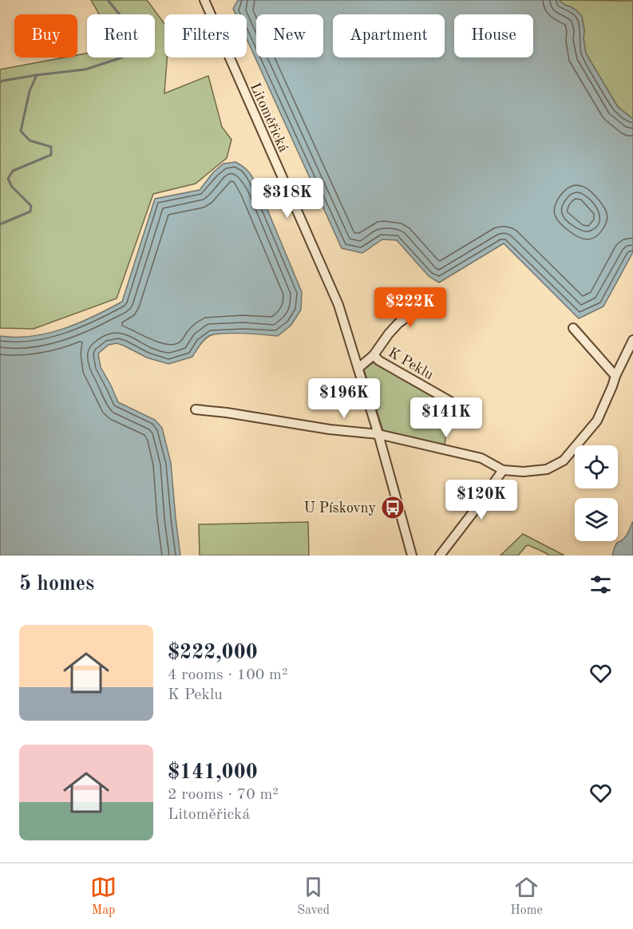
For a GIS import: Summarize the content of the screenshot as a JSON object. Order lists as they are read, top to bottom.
{
  "streets": {
    "street": ["Litoměřická", "K Peklu"]
  },
  "crossings": [
    ["Litoměřická", "K Peklu"]
  ],
  "places": {
    "bus stop": ["U Pískovny"]
  },
  "page": {
    "chip": [
      "Buy",
      "Rent",
      "Filters",
      "New",
      "Apartment",
      "House"
    ],
    "price": [
      "$318K",
      "$222K",
      "$196K",
      "$141K",
      "$120K"
    ],
    "heading": "5 homes",
    "list": [
      {
        "name": "$222,000",
        "note": "4 rooms · 100 m² · K Peklu"
      },
      {
        "name": "$141,000",
        "note": "2 rooms · 70 m² · Litoměřická"
      }
    ],
    "tabs": ["Map", "Saved", "Home"]
  }
}
